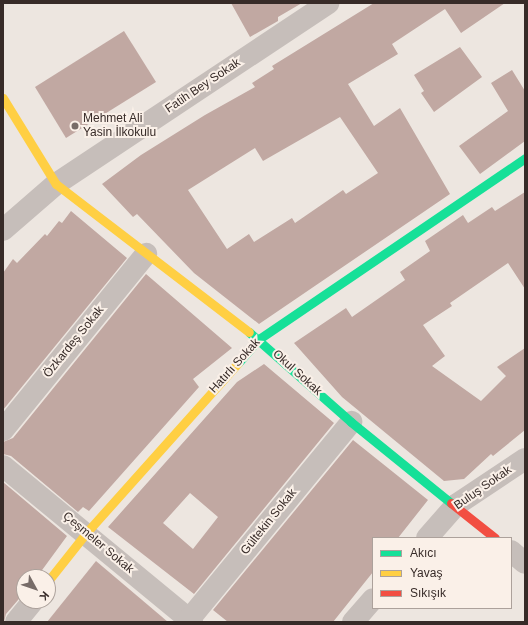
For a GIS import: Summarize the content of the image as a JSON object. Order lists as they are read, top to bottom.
{
  "streets": {
    "street": [
      "Fatih Bey Sokak",
      "Özkardeş Sokak",
      "Hatırlı Sokak",
      "Okul Sokak",
      "Buluş Sokak",
      "Gültekin Sokak",
      "Çeşmeler Sokak"
    ]
  },
  "crossings": [
    ["Fatih Bey Sokak", "Okul Sokak"],
    ["Özkardeş Sokak", "Okul Sokak"],
    ["Hatırlı Sokak", "Okul Sokak"],
    ["Hatırlı Sokak", "Çeşmeler Sokak"],
    ["Okul Sokak", "Buluş Sokak"],
    ["Okul Sokak", "Gültekin Sokak"],
    ["Gültekin Sokak", "Çeşmeler Sokak"]
  ],
  "places": ["Mehmet Ali Yasin İlkokulu"],
  "legend": ["Akıcı", "Yavaş", "Sıkışık"],
  "north": "bottom right"
}
